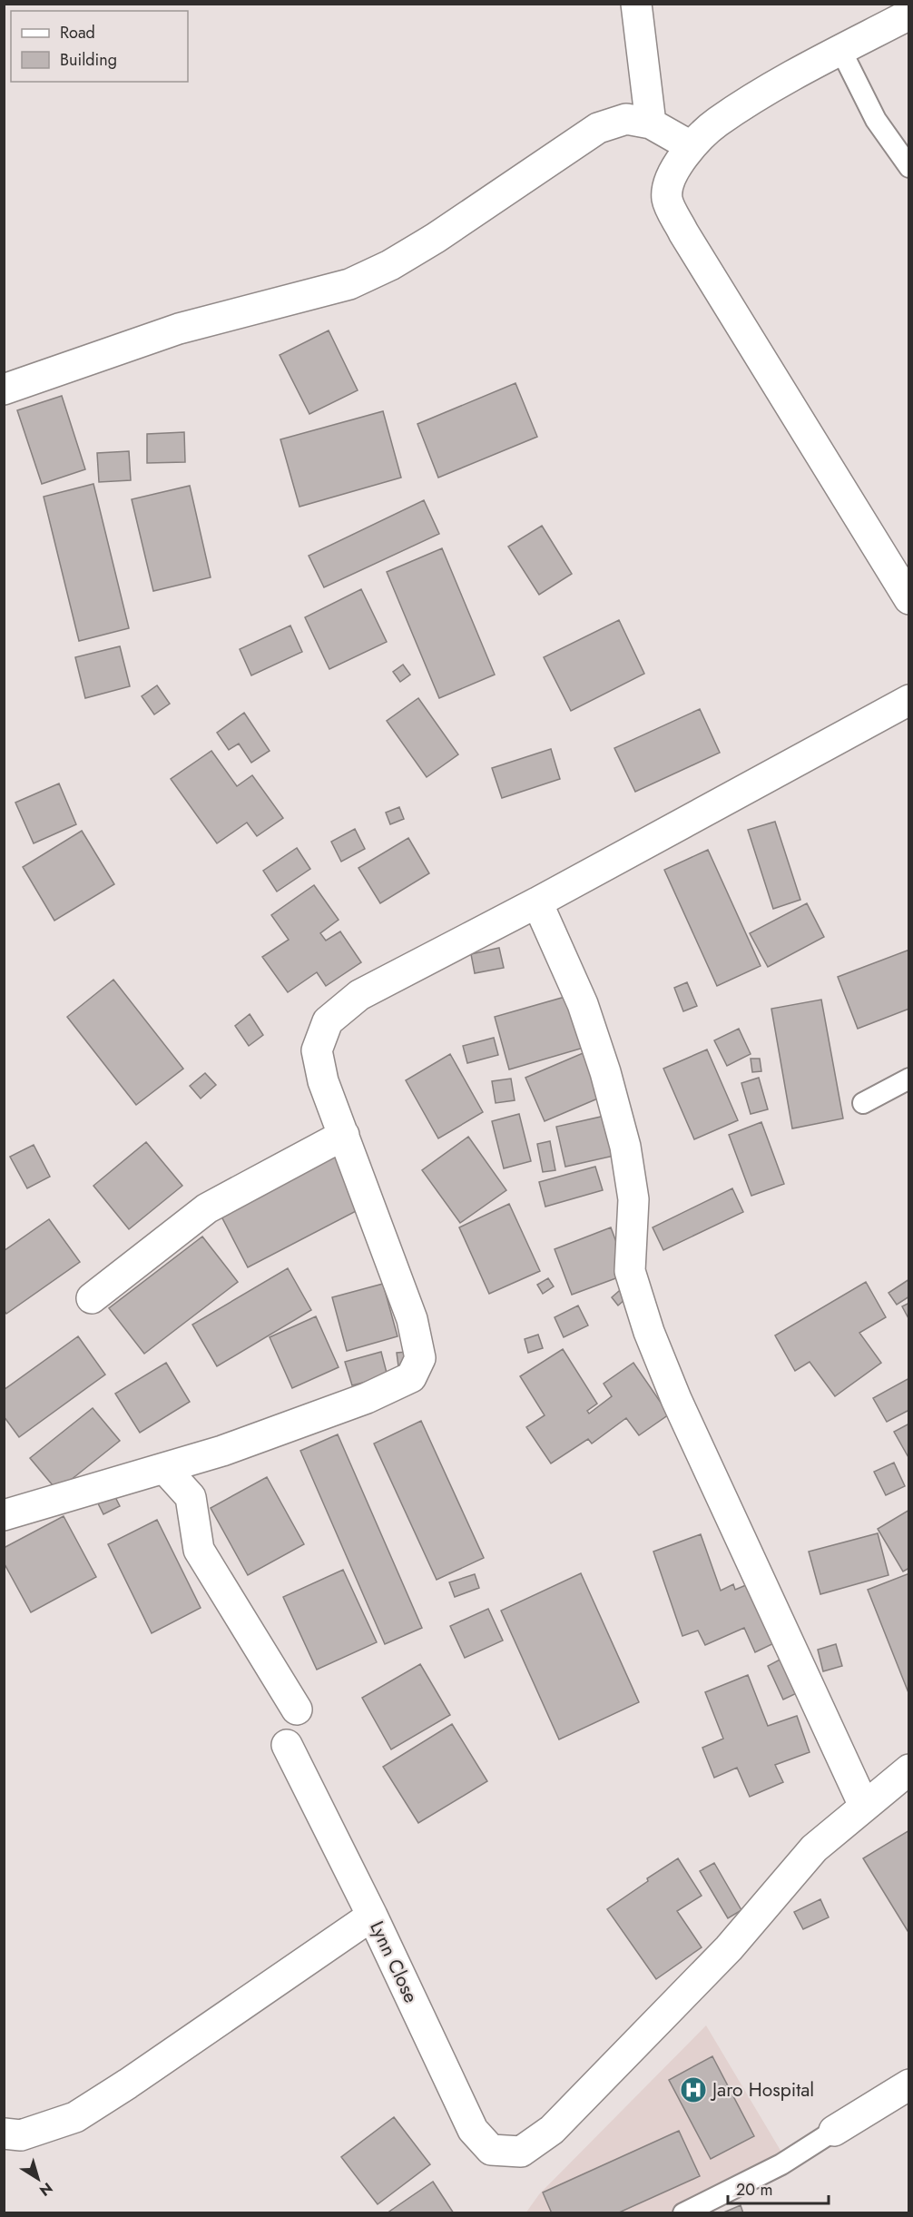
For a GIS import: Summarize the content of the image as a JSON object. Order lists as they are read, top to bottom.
{
  "streets": {
    "street": ["Lynn Close"]
  },
  "places": {
    "hospital": ["Jaro Hospital"]
  },
  "legend": ["Road", "Building"],
  "scale_bar": "20 m",
  "north": "bottom right"
}
